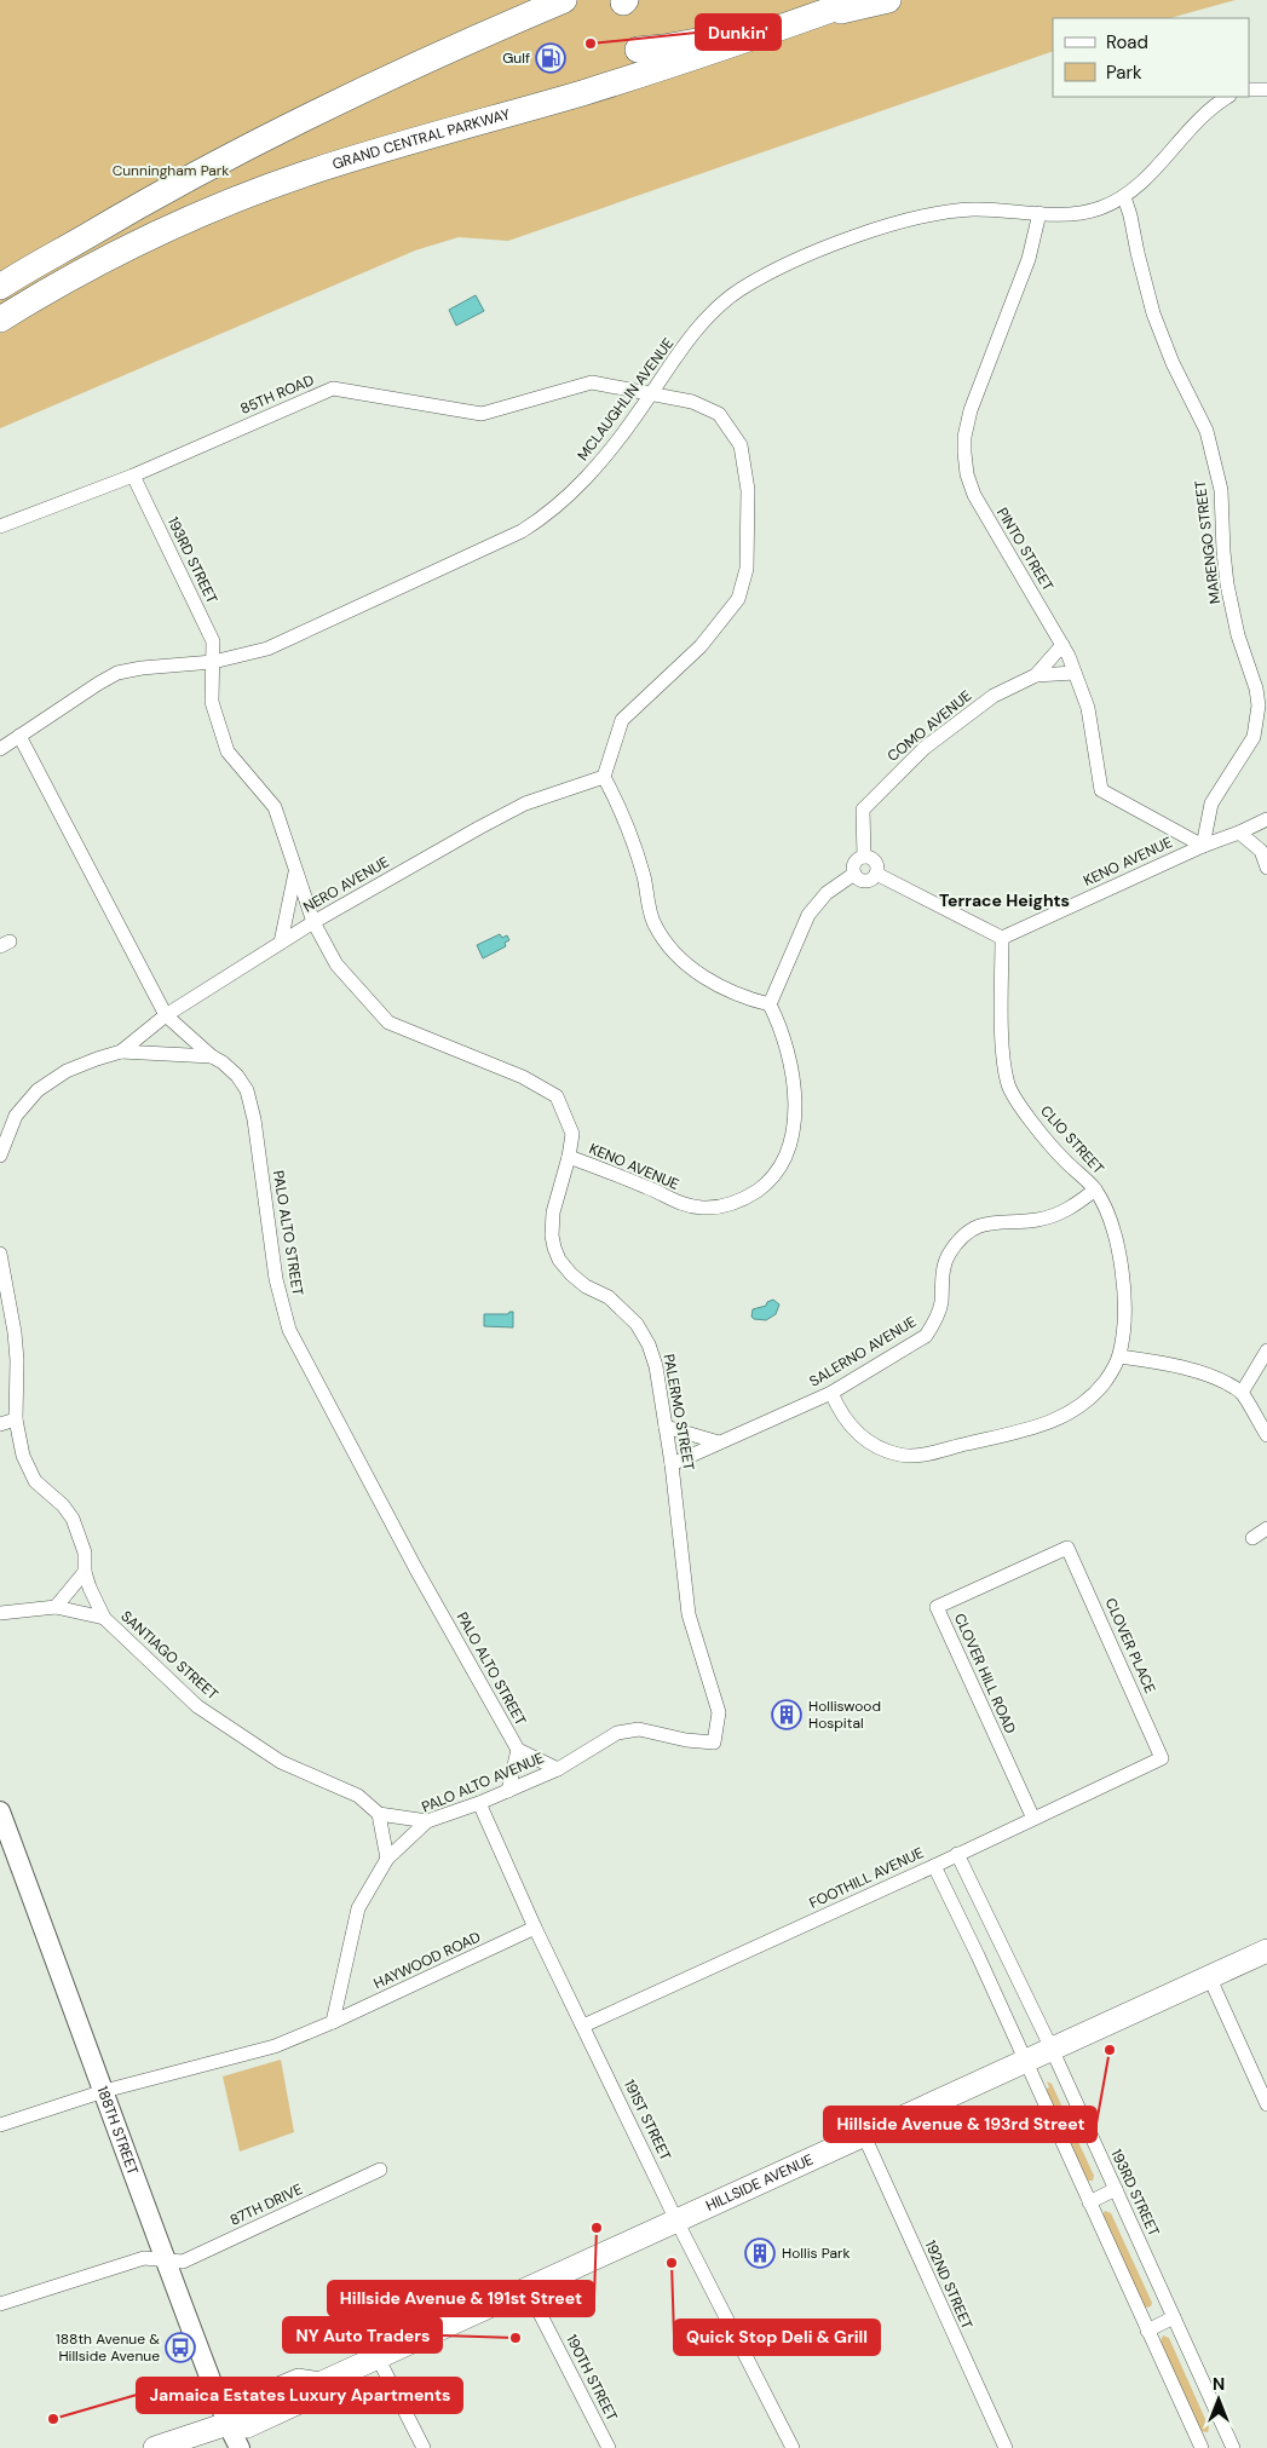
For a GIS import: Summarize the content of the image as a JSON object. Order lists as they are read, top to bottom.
{
  "streets": {
    "highway": ["GRAND CENTRAL PARKWAY"],
    "main road": ["HILLSIDE AVENUE"],
    "street": [
      "85TH ROAD",
      "MCLAUGHLIN AVENUE",
      "MARENGO STREET",
      "PINTO STREET",
      "193RD STREET",
      "COMO AVENUE",
      "KENO AVENUE",
      "NERO AVENUE",
      "CLIO STREET",
      "PALO ALTO STREET",
      "SALERNO AVENUE",
      "PALERMO STREET",
      "CLOVER PLACE",
      "SANTIAGO STREET",
      "CLOVER HILL ROAD",
      "PALO ALTO AVENUE",
      "FOOTHILL AVENUE",
      "HAYWOOD ROAD",
      "191ST STREET",
      "188TH STREET",
      "87TH DRIVE",
      "192ND STREET",
      "190TH STREET"
    ]
  },
  "crossings": [
    ["85TH ROAD", "MCLAUGHLIN AVENUE"],
    ["85TH ROAD", "193RD STREET"],
    ["85TH ROAD", "NERO AVENUE"],
    ["MCLAUGHLIN AVENUE", "MARENGO STREET"],
    ["MCLAUGHLIN AVENUE", "PINTO STREET"],
    ["MCLAUGHLIN AVENUE", "193RD STREET"],
    ["MCLAUGHLIN AVENUE", "PALO ALTO STREET"],
    ["MCLAUGHLIN AVENUE", "PALERMO STREET"],
    ["MARENGO STREET", "PINTO STREET"],
    ["MARENGO STREET", "KENO AVENUE"],
    ["PINTO STREET", "COMO AVENUE"],
    ["PINTO STREET", "KENO AVENUE"],
    ["193RD STREET", "PALERMO STREET"],
    ["193RD STREET", "FOOTHILL AVENUE"],
    ["193RD STREET", "HILLSIDE AVENUE"],
    ["KENO AVENUE", "CLIO STREET"],
    ["KENO AVENUE", "PALERMO STREET"],
    ["NERO AVENUE", "PALO ALTO STREET"],
    ["NERO AVENUE", "PALERMO STREET"],
    ["CLIO STREET", "SALERNO AVENUE"],
    ["PALO ALTO STREET", "PALO ALTO AVENUE"],
    ["SALERNO AVENUE", "PALERMO STREET"],
    ["PALERMO STREET", "PALO ALTO AVENUE"],
    ["CLOVER PLACE", "CLOVER HILL ROAD"],
    ["CLOVER PLACE", "FOOTHILL AVENUE"],
    ["CLOVER HILL ROAD", "FOOTHILL AVENUE"],
    ["PALO ALTO AVENUE", "HAYWOOD ROAD"],
    ["PALO ALTO AVENUE", "191ST STREET"],
    ["FOOTHILL AVENUE", "191ST STREET"],
    ["HAYWOOD ROAD", "191ST STREET"],
    ["191ST STREET", "HILLSIDE AVENUE"],
    ["188TH STREET", "HILLSIDE AVENUE"],
    ["188TH STREET", "87TH DRIVE"],
    ["HILLSIDE AVENUE", "192ND STREET"],
    ["HILLSIDE AVENUE", "190TH STREET"]
  ],
  "districts": ["Terrace Heights"],
  "parks": ["Cunningham Park"],
  "places": {
    "other": [
      "Dunkin'",
      "Hillside Avenue & 193rd Street",
      "Hillside Avenue & 191st Street",
      "Quick Stop Deli & Grill",
      "NY Auto Traders",
      "Jamaica Estates Luxury Apartments"
    ],
    "fuel station": ["Gulf"],
    "building": ["Holliswood Hospital", "Hollis Park"],
    "bus stop": ["188th Avenue & Hillside Avenue"]
  },
  "legend": ["Road", "Park"],
  "north": "top"
}
